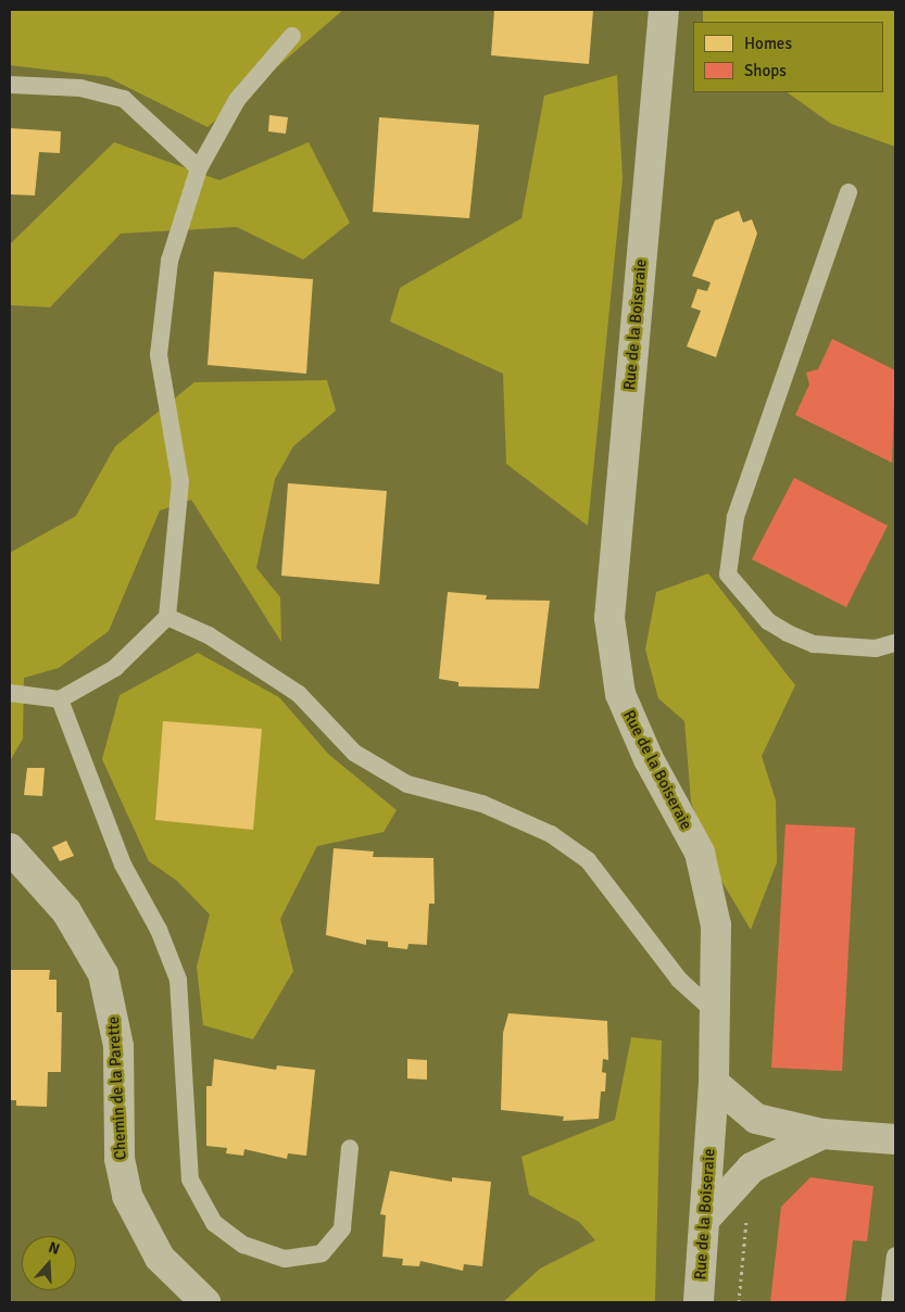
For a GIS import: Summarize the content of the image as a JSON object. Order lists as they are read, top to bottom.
{
  "streets": {
    "street": ["Rue de la Boiseraie", "Chemin de la Parette"]
  },
  "legend": ["Homes", "Shops"],
  "north": "top"
}
